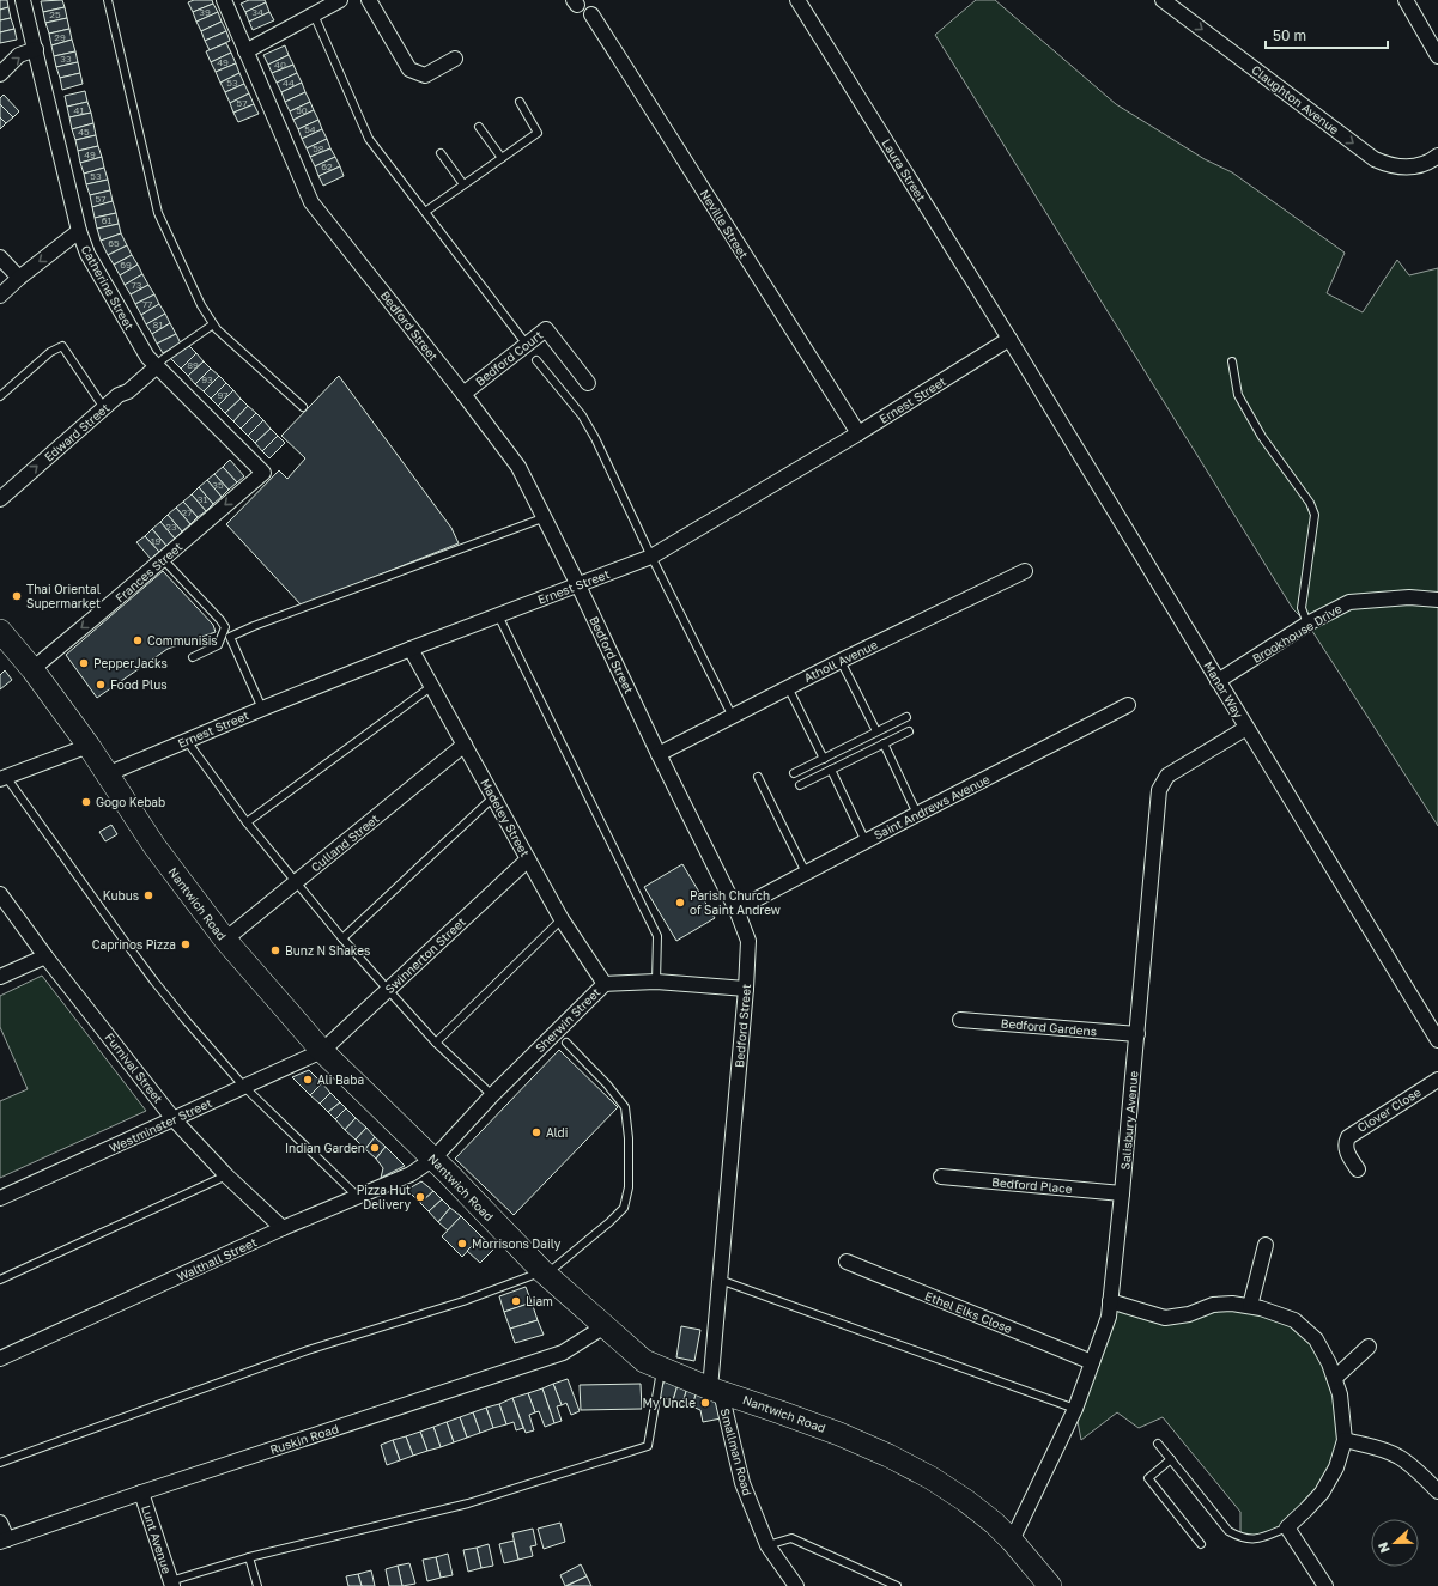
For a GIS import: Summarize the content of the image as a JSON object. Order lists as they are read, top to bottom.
{
  "streets": {
    "main road": ["Nantwich Road"],
    "street": [
      "Claughton Avenue",
      "Laura Street",
      "Neville Street",
      "Catherine Street",
      "Bedford Street",
      "Bedford Court",
      "Ernest Street",
      "Edward Street",
      "Frances Street",
      "Brookhouse Drive",
      "Atholl Avenue",
      "Manor Way",
      "Saint Andrews Avenue",
      "Madeley Street",
      "Culland Street",
      "Swinnerton Street",
      "Sherwin Street",
      "Bedford Gardens",
      "Furnival Street",
      "Clover Close",
      "Salisbury Avenue",
      "Westminster Street",
      "Bedford Place",
      "Walthall Street",
      "Ethel Elks Close",
      "Ruskin Road",
      "Smallman Road",
      "Lunt Avenue"
    ]
  },
  "crossings": [
    ["Laura Street", "Ernest Street"],
    ["Laura Street", "Manor Way"],
    ["Neville Street", "Ernest Street"],
    ["Catherine Street", "Edward Street"],
    ["Catherine Street", "Frances Street"],
    ["Bedford Street", "Bedford Court"],
    ["Bedford Street", "Ernest Street"],
    ["Bedford Street", "Atholl Avenue"],
    ["Bedford Street", "Saint Andrews Avenue"],
    ["Bedford Street", "Nantwich Road"],
    ["Bedford Street", "Sherwin Street"],
    ["Bedford Street", "Smallman Road"],
    ["Ernest Street", "Manor Way"],
    ["Ernest Street", "Madeley Street"],
    ["Ernest Street", "Nantwich Road"],
    ["Frances Street", "Nantwich Road"],
    ["Brookhouse Drive", "Manor Way"],
    ["Manor Way", "Salisbury Avenue"],
    ["Madeley Street", "Culland Street"],
    ["Madeley Street", "Swinnerton Street"],
    ["Madeley Street", "Sherwin Street"],
    ["Culland Street", "Nantwich Road"],
    ["Nantwich Road", "Swinnerton Street"],
    ["Nantwich Road", "Sherwin Street"],
    ["Nantwich Road", "Salisbury Avenue"],
    ["Nantwich Road", "Westminster Street"],
    ["Nantwich Road", "Walthall Street"],
    ["Nantwich Road", "Ruskin Road"],
    ["Nantwich Road", "Smallman Road"],
    ["Swinnerton Street", "Westminster Street"],
    ["Sherwin Street", "Walthall Street"],
    ["Bedford Gardens", "Salisbury Avenue"],
    ["Furnival Street", "Westminster Street"],
    ["Furnival Street", "Walthall Street"],
    ["Salisbury Avenue", "Bedford Place"],
    ["Salisbury Avenue", "Ethel Elks Close"],
    ["Ruskin Road", "Lunt Avenue"]
  ],
  "one_way": ["Claughton Avenue", "Edward Street", "Frances Street"],
  "places": [
    "Thai Oriental Supermarket",
    "Communisis",
    "PepperJacks",
    "Food Plus",
    "Gogo Kebab",
    "Kubus",
    "Parish Church of Saint Andrew",
    "Caprinos Pizza",
    "Bunz N Shakes",
    "Ali Baba",
    "Aldi",
    "Indian Garden",
    "Pizza Hut Delivery",
    "Morrisons Daily",
    "Liam",
    "My Uncle"
  ],
  "house_numbers": [
    "39",
    "34",
    "25",
    "29",
    "33",
    "49",
    "40",
    "53",
    "44",
    "57",
    "41",
    "50",
    "54",
    "45",
    "58",
    "49",
    "62",
    "53",
    "57",
    "61",
    "65",
    "69",
    "73",
    "77",
    "81",
    "89",
    "93",
    "97",
    "35",
    "31",
    "27",
    "23",
    "19"
  ],
  "scale_bar": "50 m",
  "north": "left"
}
